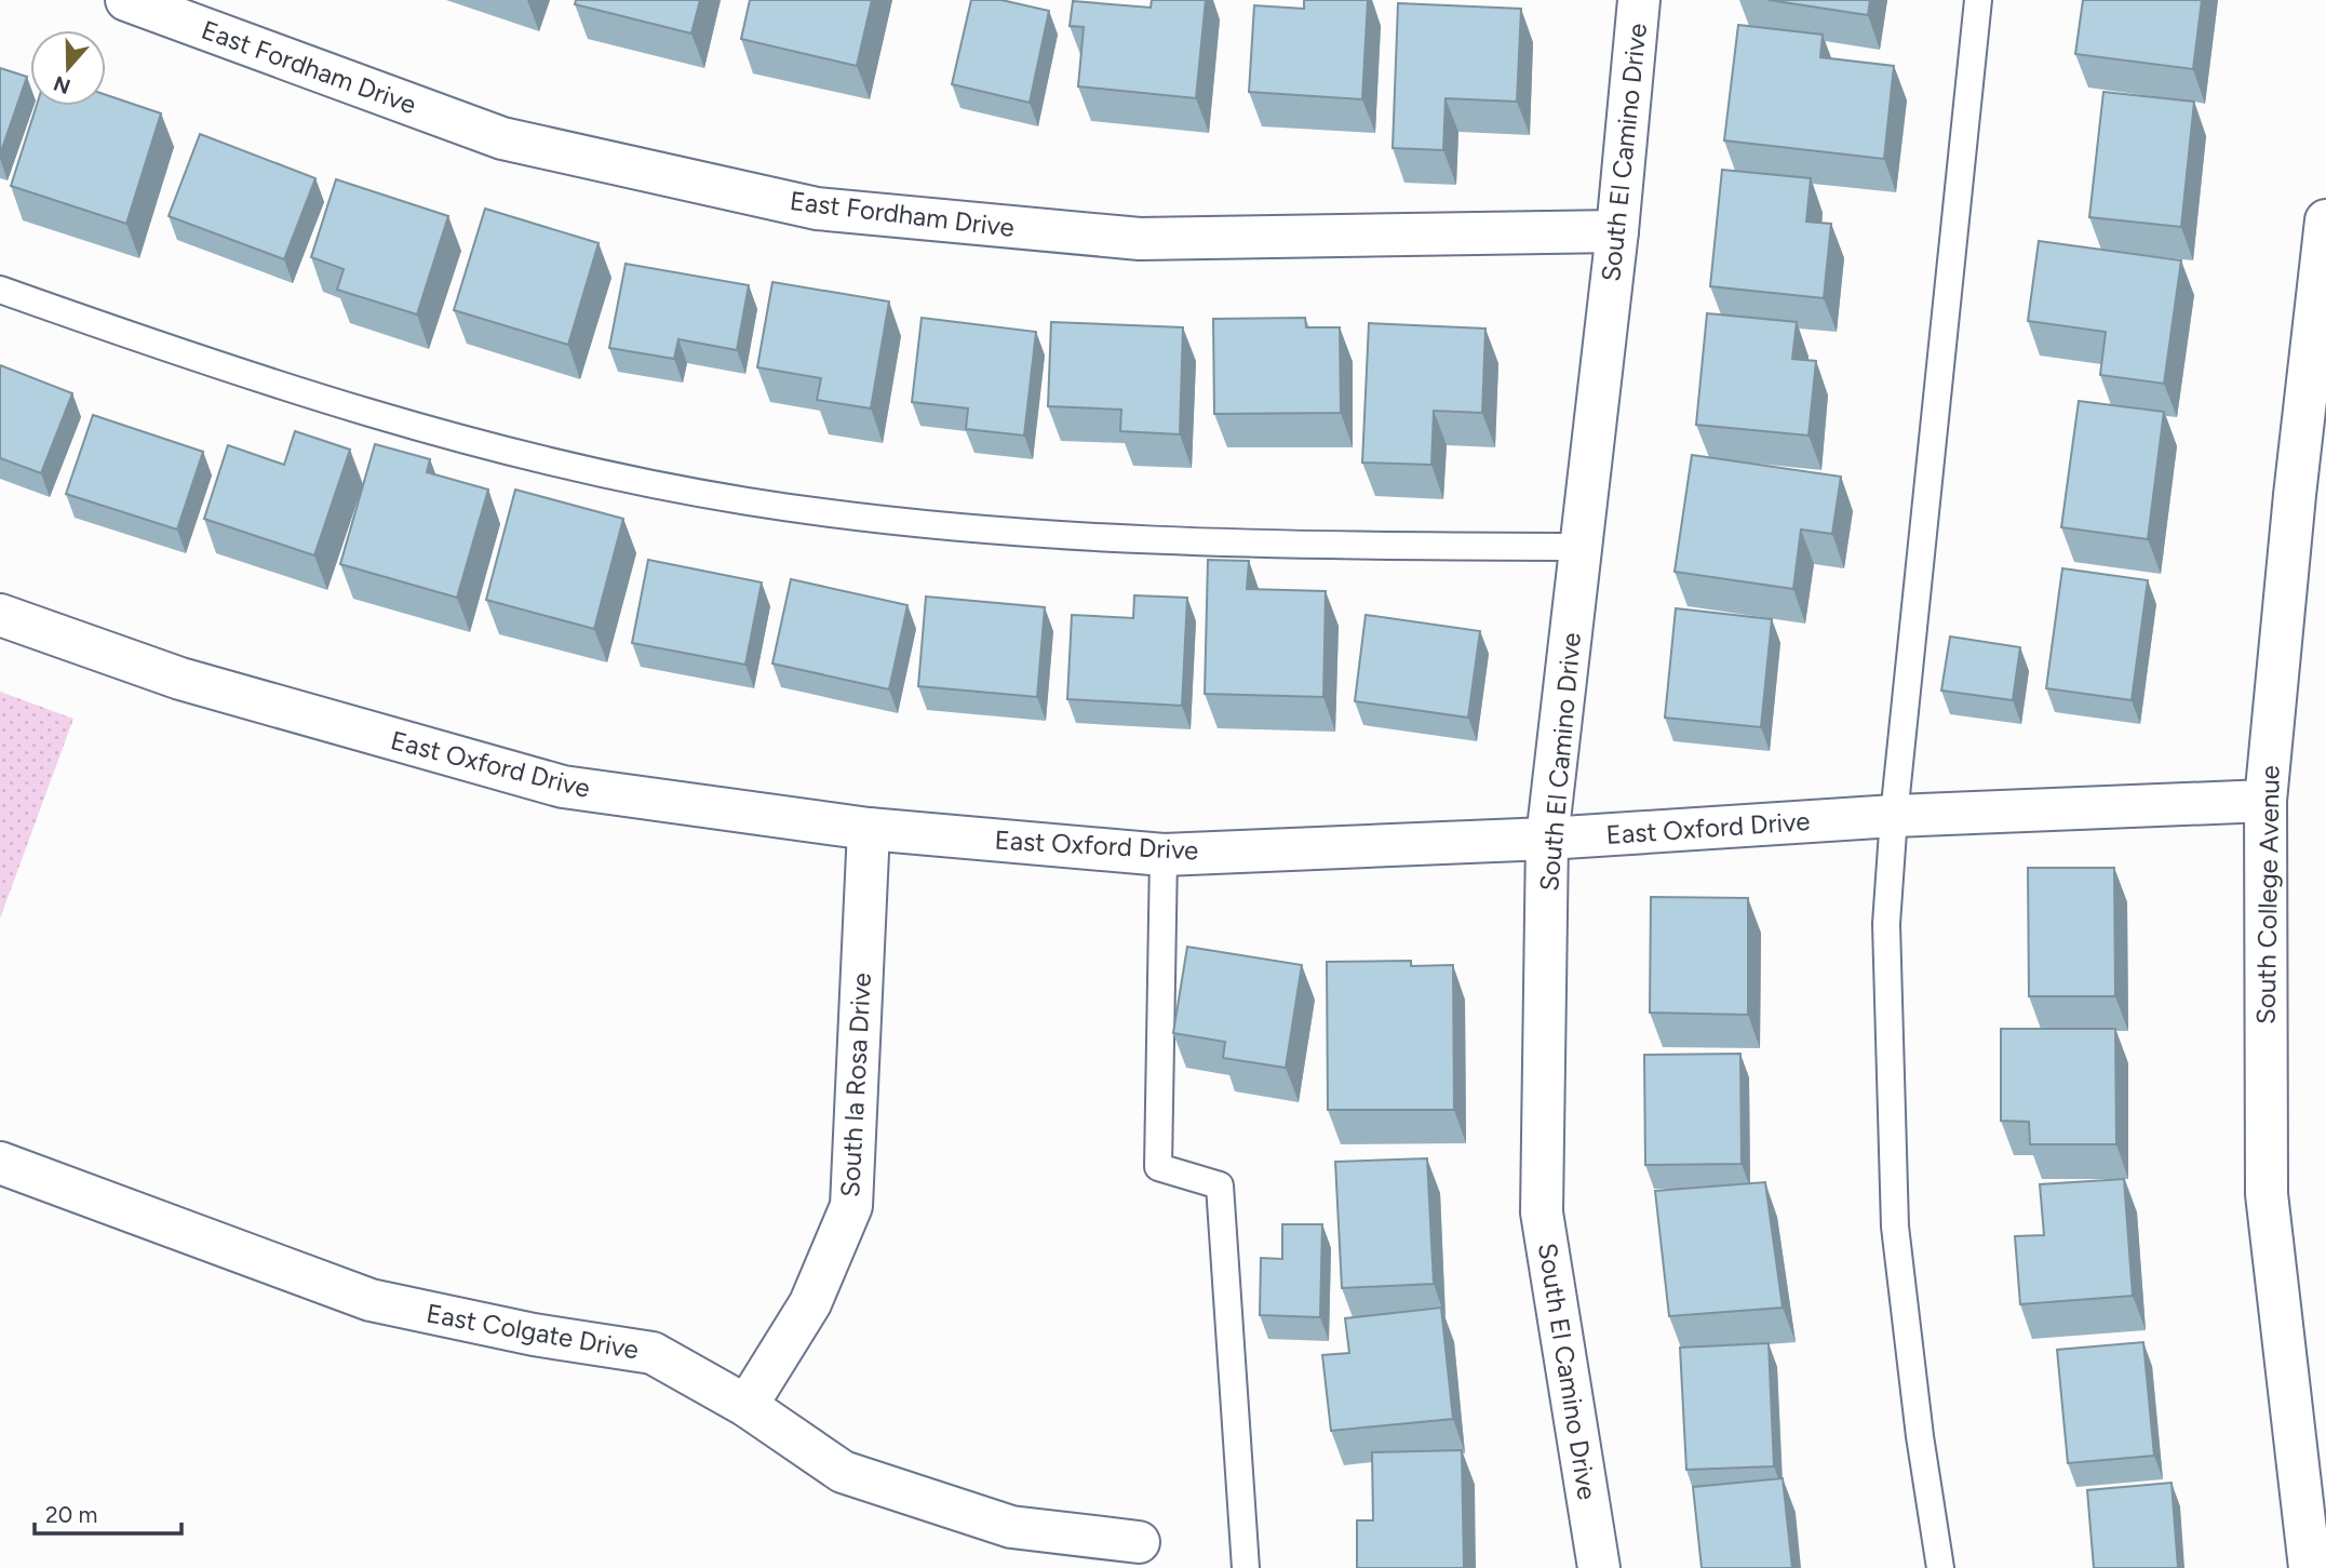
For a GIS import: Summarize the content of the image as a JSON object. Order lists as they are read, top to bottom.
{
  "streets": {
    "street": [
      "East Fordham Drive",
      "South El Camino Drive",
      "East Oxford Drive",
      "South College Avenue",
      "South la Rosa Drive",
      "East Colgate Drive"
    ]
  },
  "crossings": [
    ["East Fordham Drive", "South El Camino Drive"],
    ["South El Camino Drive", "East Oxford Drive"],
    ["East Oxford Drive", "South College Avenue"],
    ["East Oxford Drive", "South la Rosa Drive"],
    ["South la Rosa Drive", "East Colgate Drive"]
  ],
  "scale_bar": "20 m",
  "north": "bottom"
}
